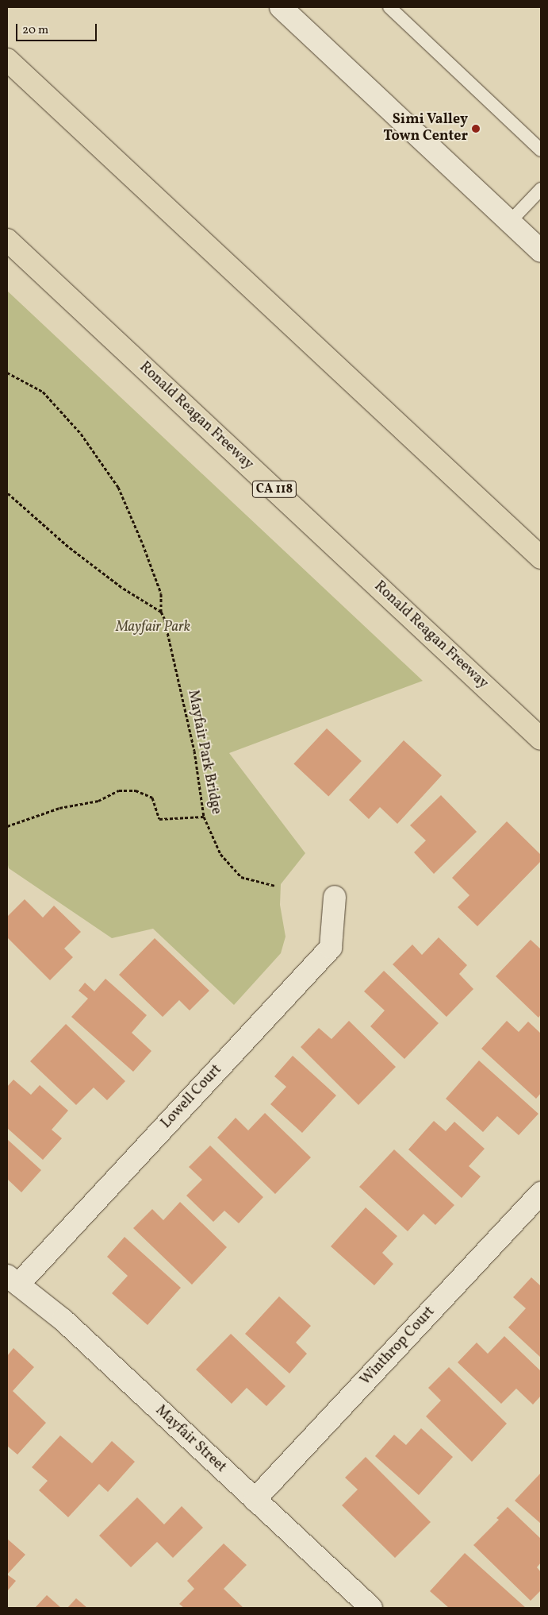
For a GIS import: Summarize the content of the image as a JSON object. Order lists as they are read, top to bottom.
{
  "streets": {
    "highway": ["Ronald Reagan Freeway", "CA 118"],
    "street": ["Lowell Court", "Winthrop Court", "Mayfair Street"],
    "path": ["Mayfair Park Bridge"]
  },
  "crossings": [
    ["Lowell Court", "Mayfair Street"],
    ["Winthrop Court", "Mayfair Street"]
  ],
  "parks": ["Mayfair Park"],
  "places": ["Simi Valley Town Center"],
  "scale_bar": "20 m"
}
